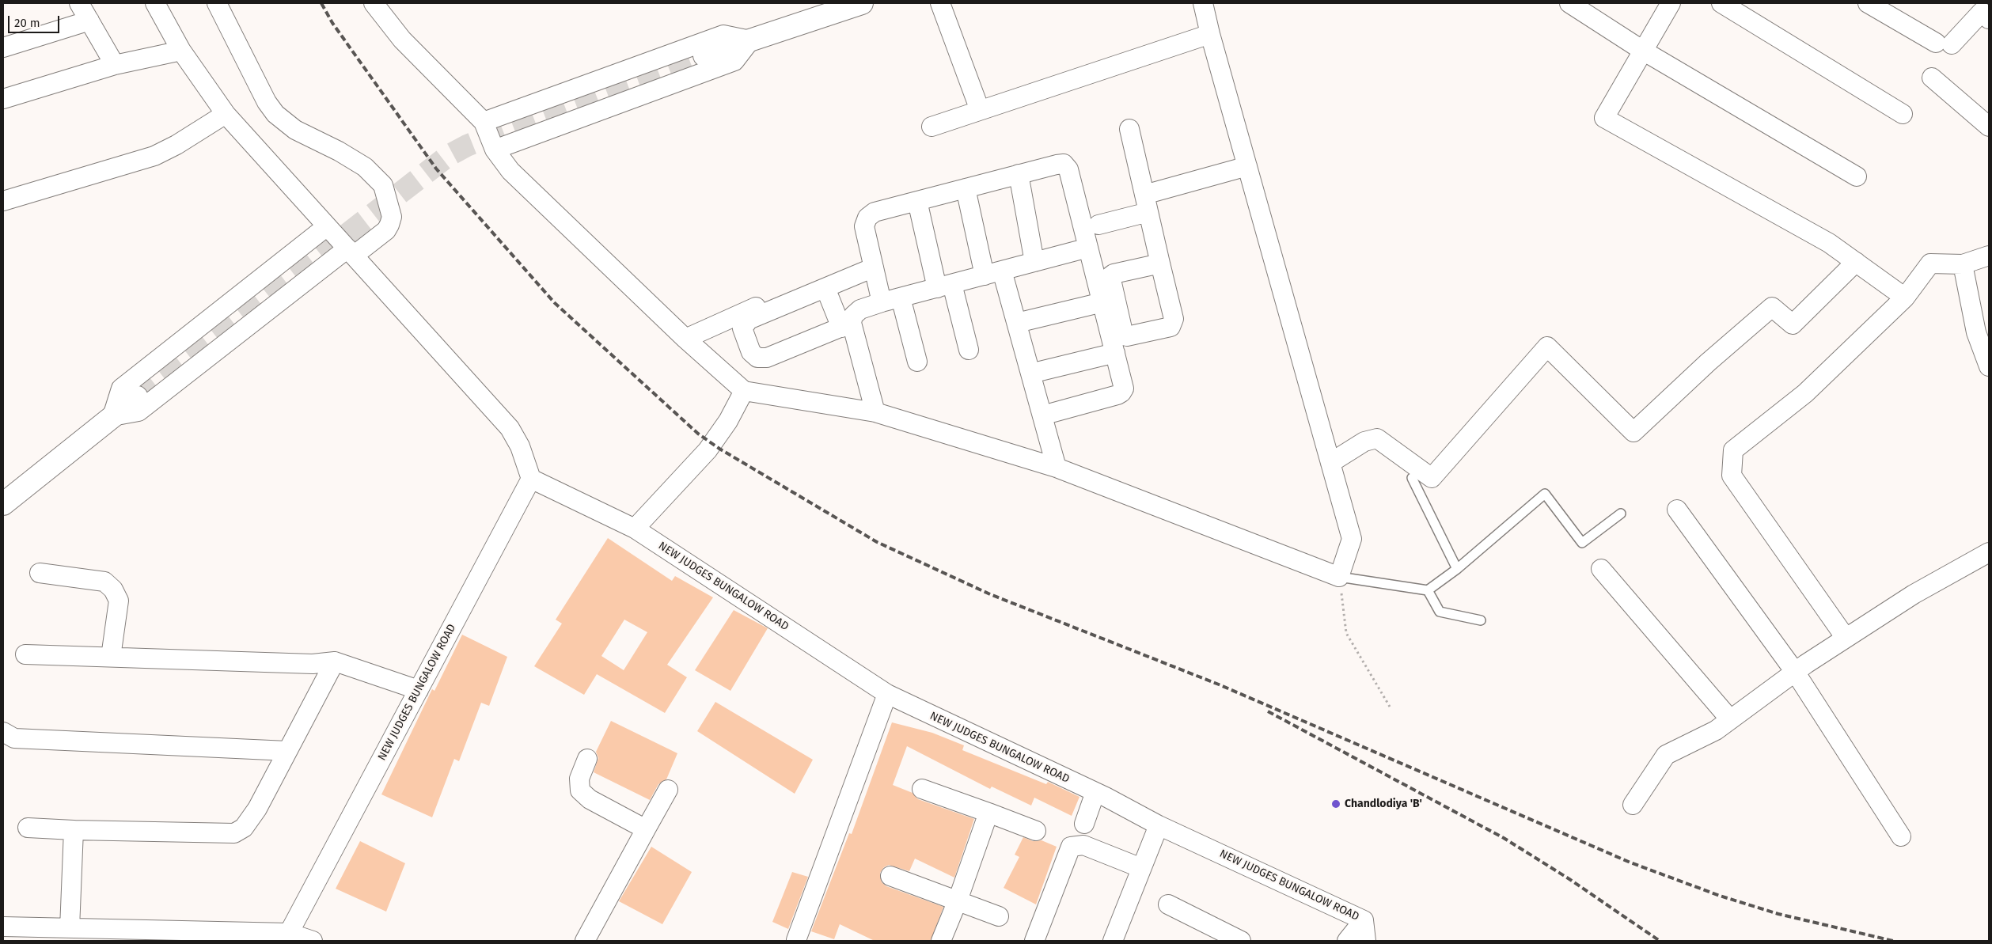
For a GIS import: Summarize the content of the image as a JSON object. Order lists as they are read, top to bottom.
{
  "streets": {
    "street": ["NEW JUDGES BUNGALOW ROAD"]
  },
  "places": ["Chandlodiya 'B'"],
  "scale_bar": "20 m"
}
